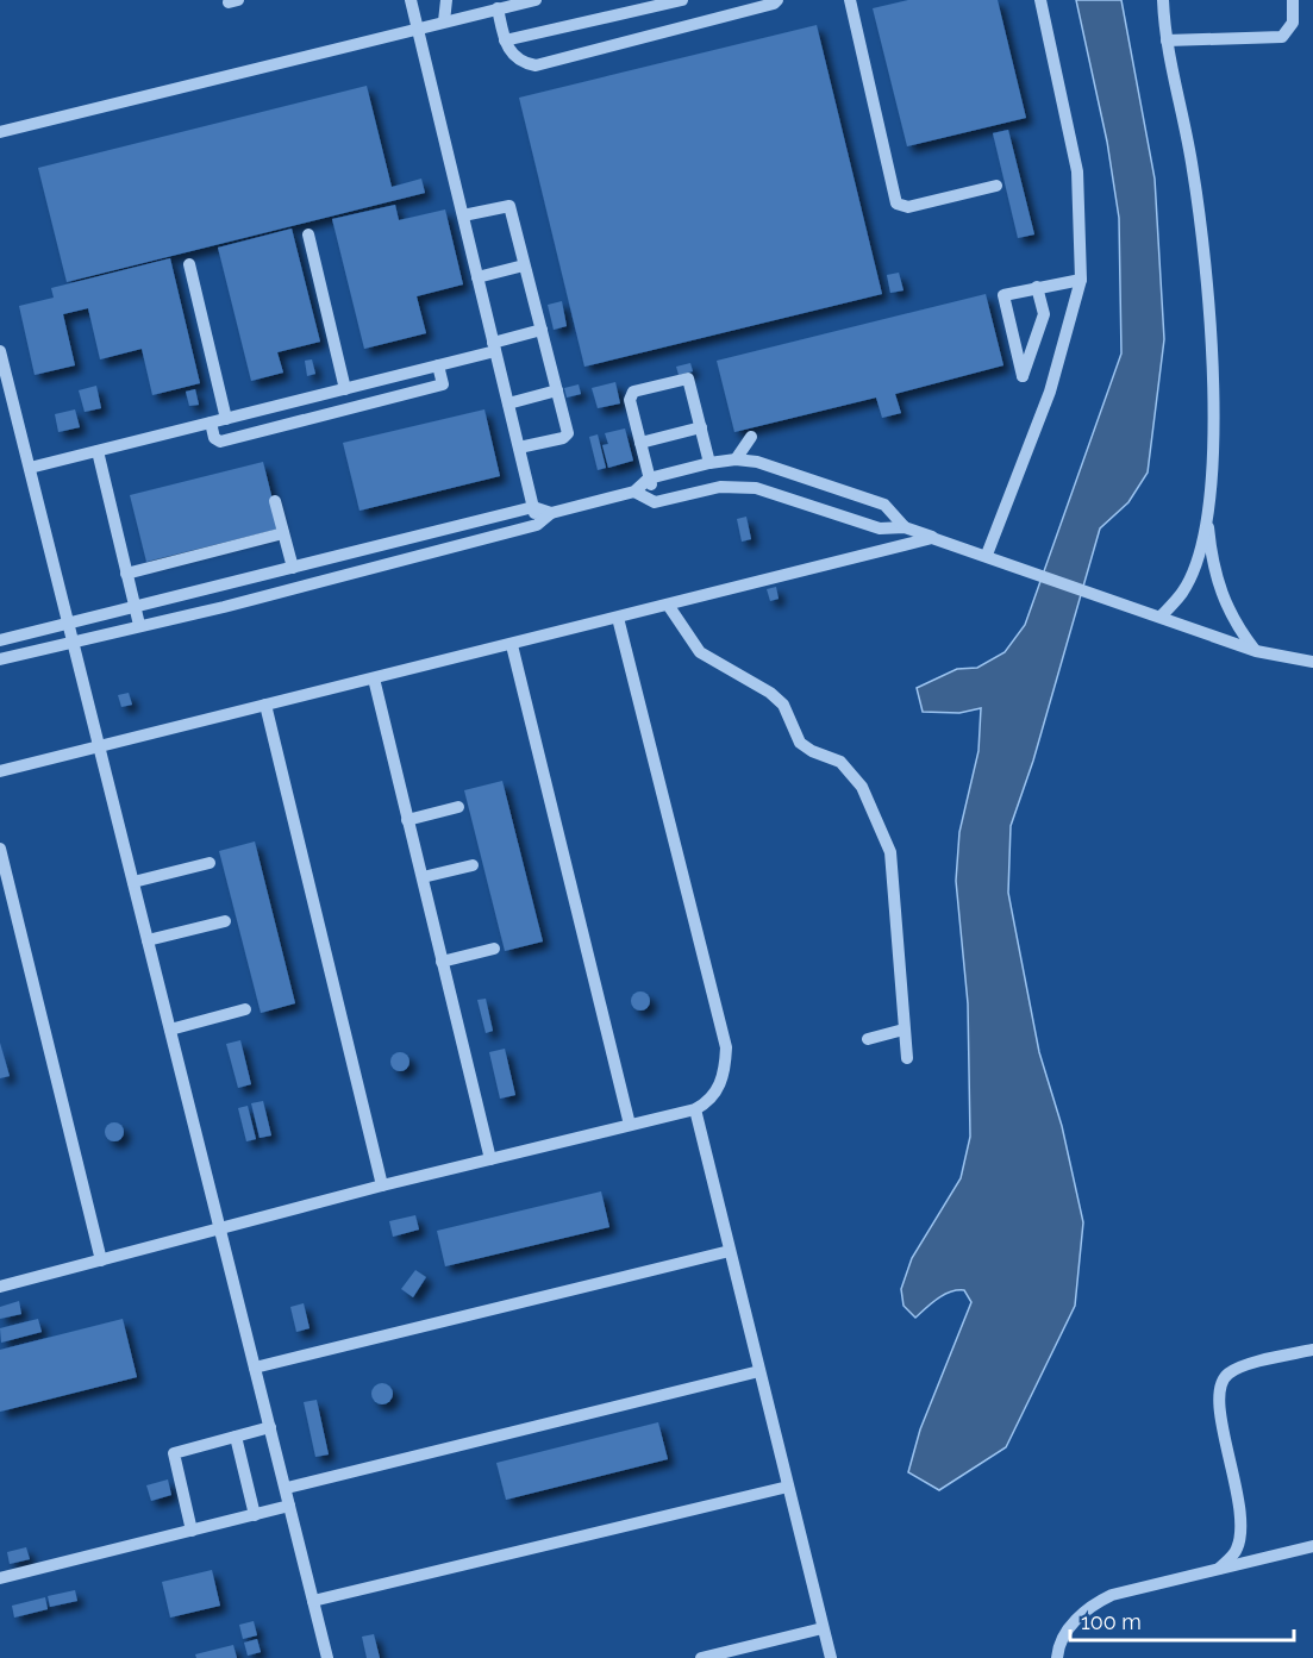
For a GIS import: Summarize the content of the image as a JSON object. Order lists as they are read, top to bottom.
{
  "scale_bar": "100 m"
}
